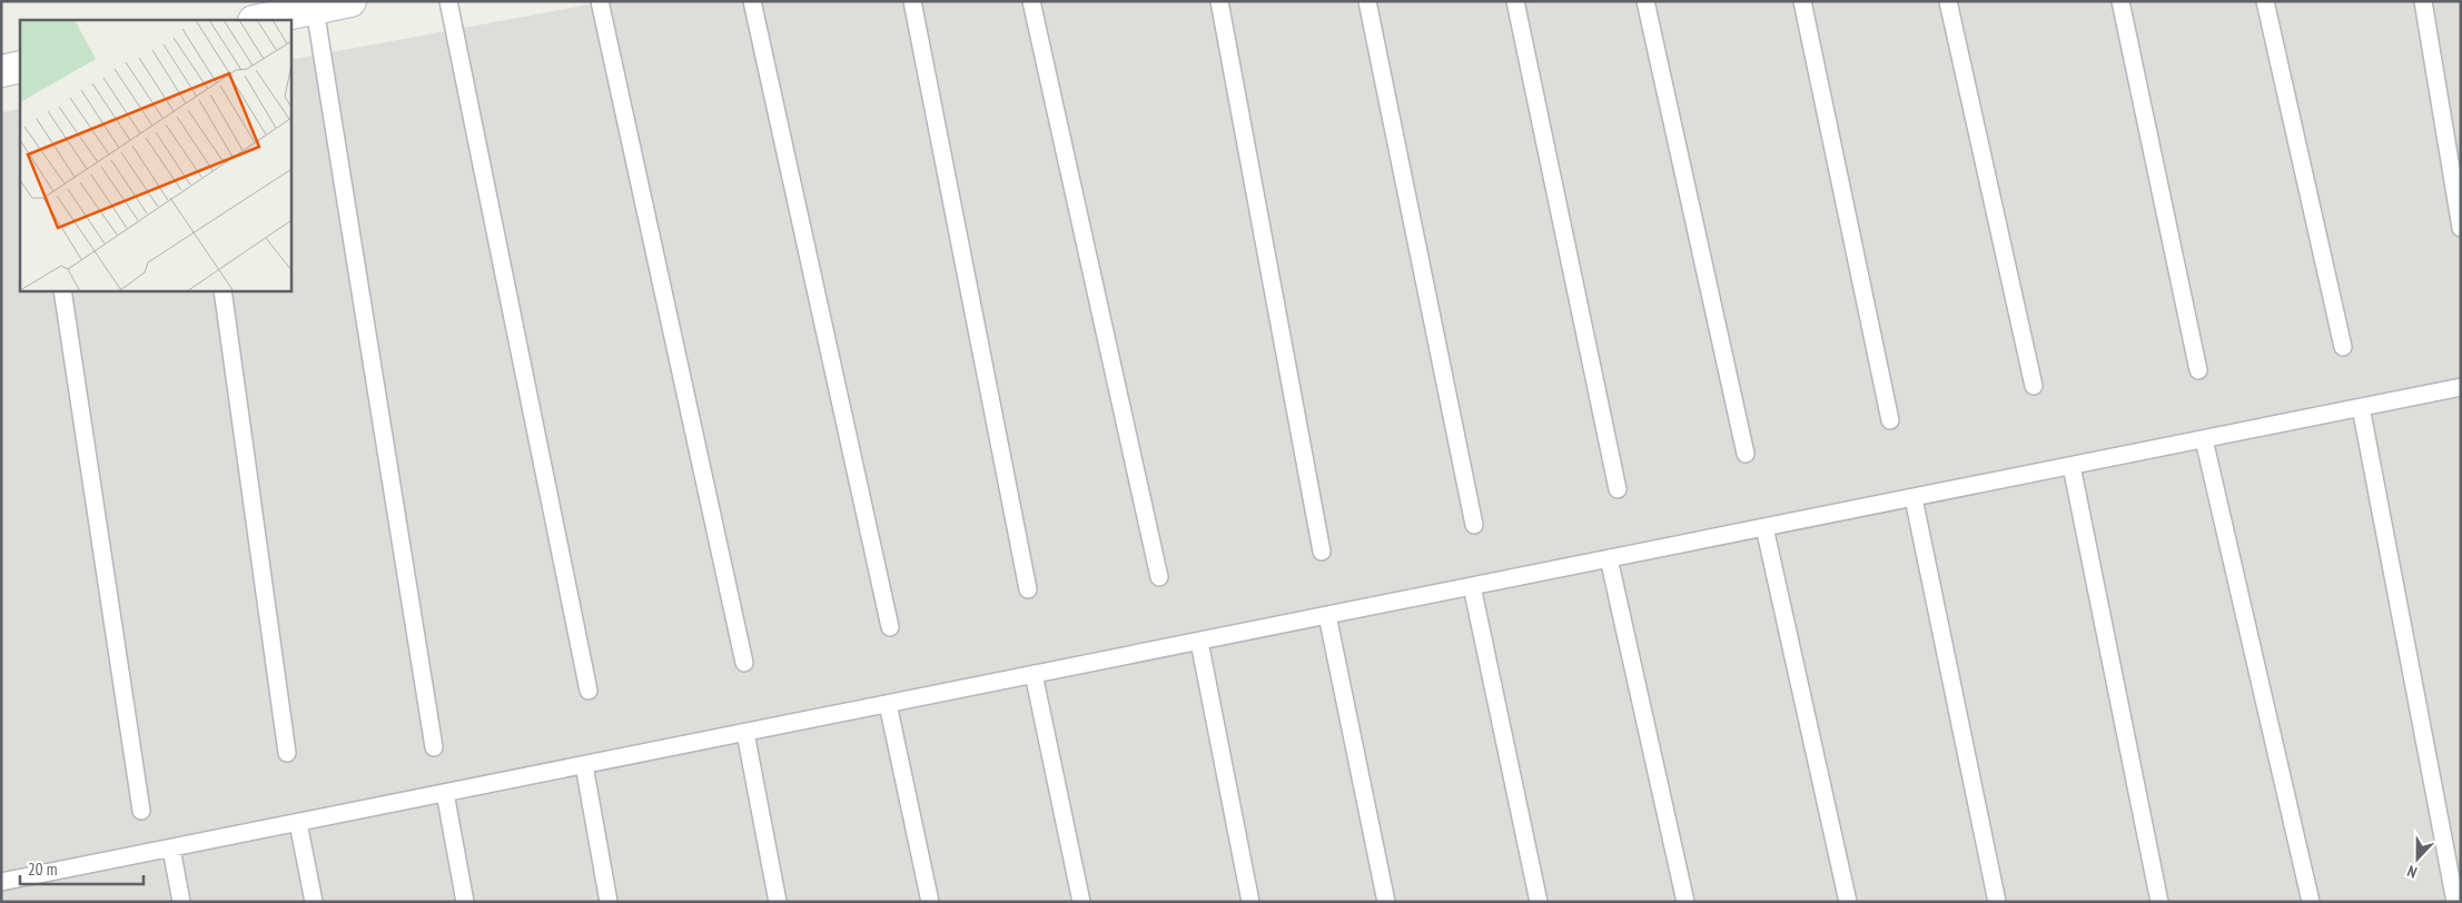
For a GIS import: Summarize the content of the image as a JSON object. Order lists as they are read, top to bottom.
{
  "scale_bar": "20 m",
  "north": "bottom"
}
